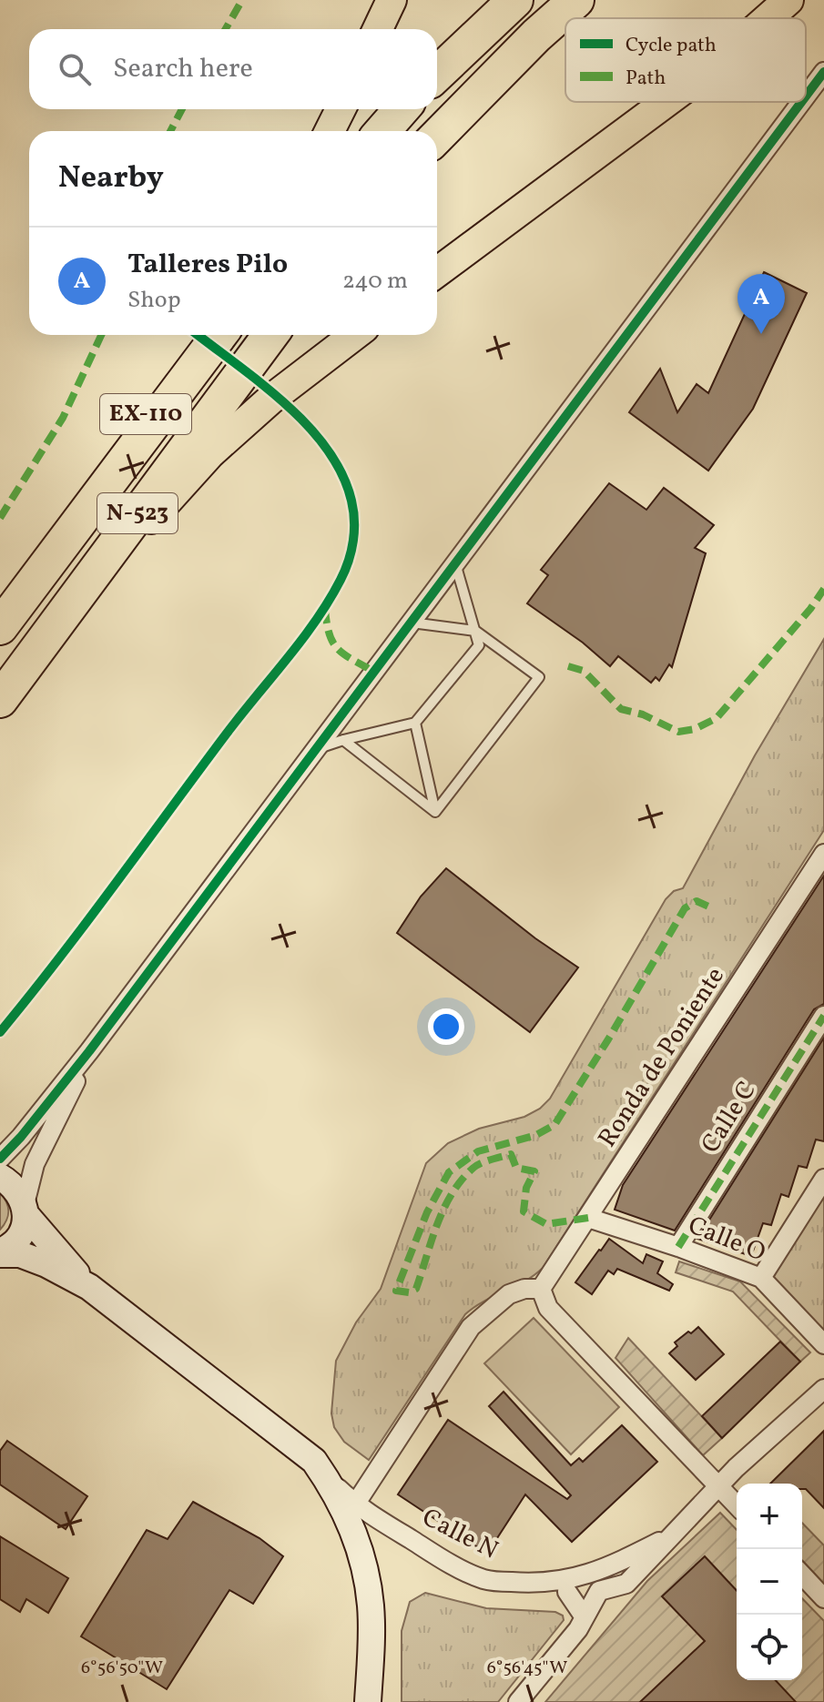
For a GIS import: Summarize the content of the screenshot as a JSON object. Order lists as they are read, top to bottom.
{
  "streets": {
    "highway": ["N-523"],
    "main road": ["EX-110"],
    "street": [
      "Ronda de Poniente",
      "Calle C",
      "Calle O",
      "Calle N"
    ]
  },
  "crossings": [
    ["EX-110", "N-523"],
    ["Ronda de Poniente", "Calle O"],
    ["Calle C", "Calle O"]
  ],
  "legend": ["Cycle path", "Path"],
  "page": {
    "search": "Search here",
    "heading": "Nearby",
    "list": [
      {
        "mark": "A",
        "name": "Talleres Pilo",
        "note": "Shop",
        "value": "240 m"
      }
    ],
    "pins": "A",
    "map_buttons": ["+", "−"]
  },
  "coordinates": ["6°56'50\"W", "6°56'45\"W"]
}
